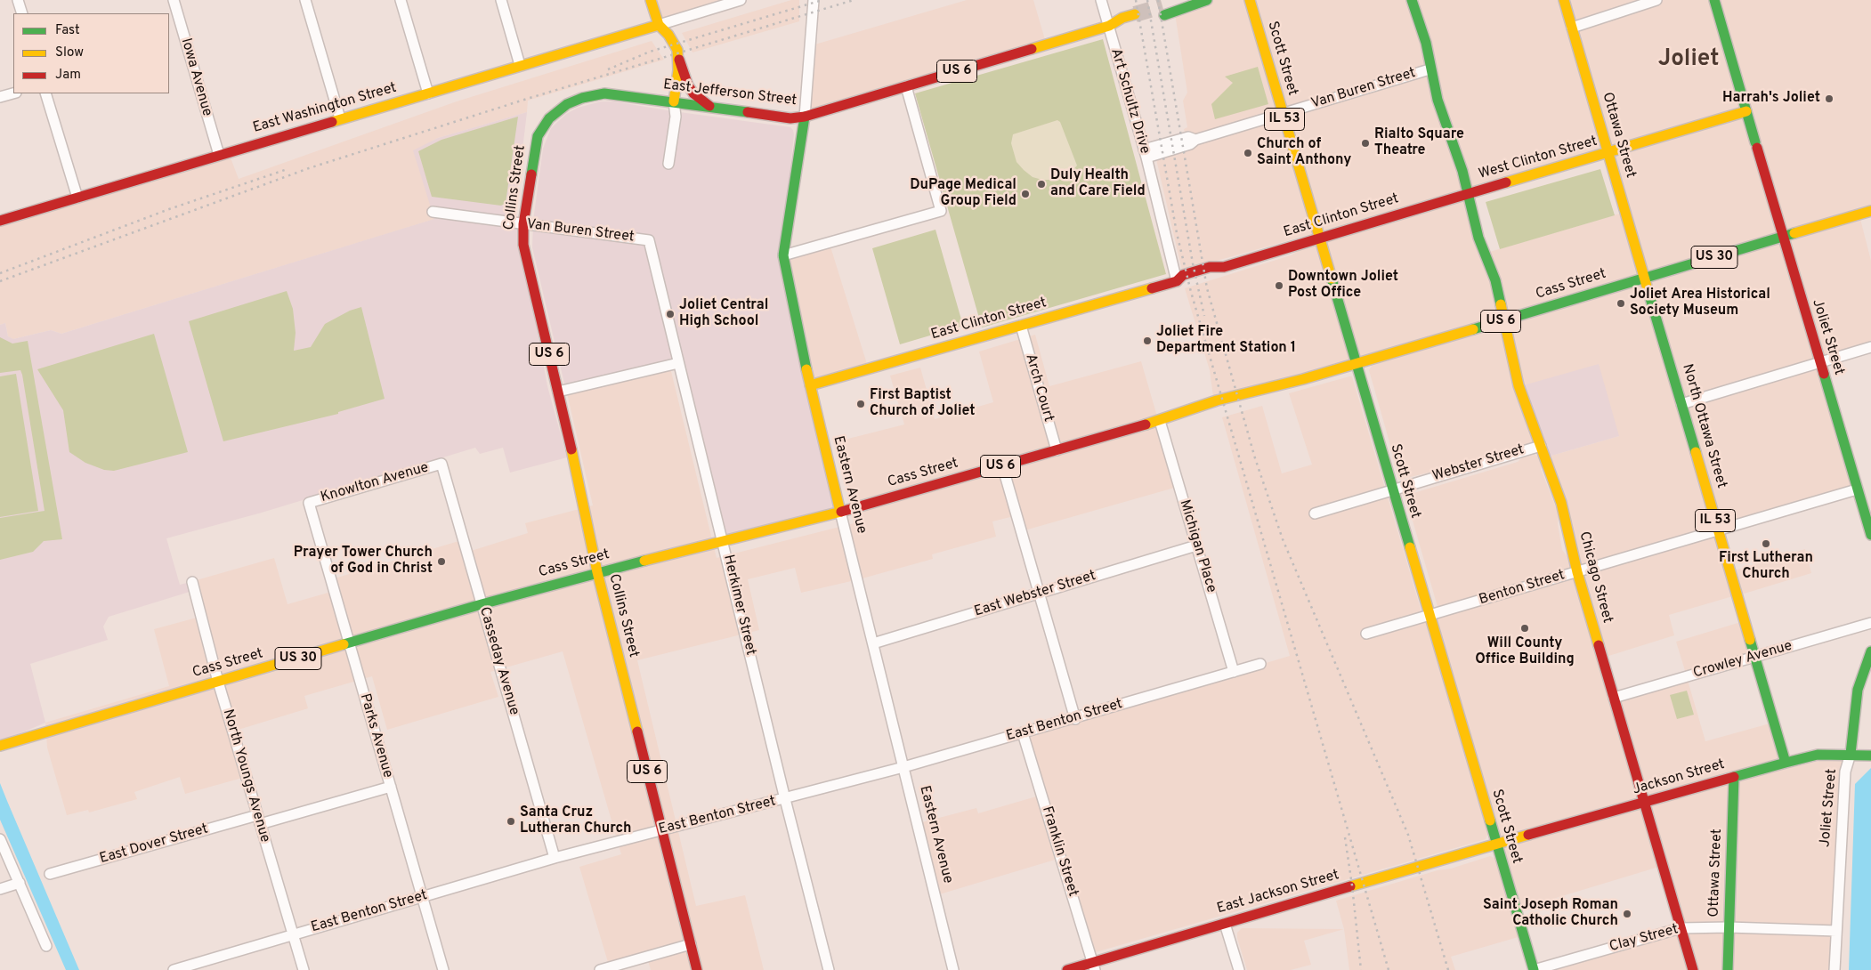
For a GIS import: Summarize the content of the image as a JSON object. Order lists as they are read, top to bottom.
{
  "streets": {
    "main road": [
      "Scott Street",
      "US 6",
      "East Jefferson Street",
      "East Washington Street",
      "IL 53",
      "Ottawa Street",
      "West Clinton Street",
      "Collins Street",
      "East Clinton Street",
      "US 30",
      "Cass Street",
      "Joliet Street",
      "North Ottawa Street",
      "Eastern Avenue",
      "Chicago Street",
      "Jackson Street",
      "East Jackson Street"
    ],
    "street": [
      "Iowa Avenue",
      "Van Buren Street",
      "Art Schultz Drive",
      "Arch Court",
      "Webster Street",
      "Knowlton Avenue",
      "Michigan Place",
      "Benton Street",
      "East Webster Street",
      "Herkimer Street",
      "Crowley Avenue",
      "Casseday Avenue",
      "East Benton Street",
      "Parks Avenue",
      "North Youngs Avenue",
      "East Dover Street",
      "Franklin Street",
      "Clay Street"
    ]
  },
  "crossings": [
    ["Scott Street", "Van Buren Street"],
    ["Scott Street", "East Clinton Street"],
    ["Scott Street", "Cass Street"],
    ["Scott Street", "Webster Street"],
    ["Scott Street", "Benton Street"],
    ["Scott Street", "Jackson Street"],
    ["Scott Street", "East Jackson Street"],
    ["Scott Street", "Clay Street"],
    ["Iowa Avenue", "East Washington Street"],
    ["Van Buren Street", "Art Schultz Drive"],
    ["Van Buren Street", "Collins Street"],
    ["Van Buren Street", "Chicago Street"],
    ["Van Buren Street", "Herkimer Street"],
    ["East Jefferson Street", "Art Schultz Drive"],
    ["East Jefferson Street", "Collins Street"],
    ["East Jefferson Street", "Eastern Avenue"],
    ["Art Schultz Drive", "East Clinton Street"],
    ["Ottawa Street", "West Clinton Street"],
    ["Ottawa Street", "Cass Street"],
    ["Ottawa Street", "North Ottawa Street"],
    ["Ottawa Street", "Jackson Street"],
    ["Ottawa Street", "Clay Street"],
    ["West Clinton Street", "East Clinton Street"],
    ["West Clinton Street", "Joliet Street"],
    ["West Clinton Street", "Chicago Street"],
    ["Collins Street", "Cass Street"],
    ["Collins Street", "East Benton Street"],
    ["East Clinton Street", "Arch Court"],
    ["East Clinton Street", "Eastern Avenue"],
    ["East Clinton Street", "Chicago Street"],
    ["Cass Street", "Joliet Street"],
    ["Cass Street", "Arch Court"],
    ["Cass Street", "North Ottawa Street"],
    ["Cass Street", "Eastern Avenue"],
    ["Cass Street", "Michigan Place"],
    ["Cass Street", "Chicago Street"],
    ["Cass Street", "Herkimer Street"],
    ["Cass Street", "Casseday Avenue"],
    ["Cass Street", "Parks Avenue"],
    ["Cass Street", "North Youngs Avenue"],
    ["Joliet Street", "Benton Street"],
    ["Joliet Street", "Jackson Street"],
    ["Joliet Street", "Clay Street"],
    ["North Ottawa Street", "Benton Street"],
    ["North Ottawa Street", "Crowley Avenue"],
    ["North Ottawa Street", "Jackson Street"],
    ["Webster Street", "Chicago Street"],
    ["Knowlton Avenue", "Casseday Avenue"],
    ["Knowlton Avenue", "Parks Avenue"],
    ["Eastern Avenue", "East Webster Street"],
    ["Eastern Avenue", "East Benton Street"],
    ["Michigan Place", "East Webster Street"],
    ["Michigan Place", "East Benton Street"],
    ["Chicago Street", "Benton Street"],
    ["Chicago Street", "Crowley Avenue"],
    ["Chicago Street", "Jackson Street"],
    ["Chicago Street", "Clay Street"],
    ["Herkimer Street", "East Benton Street"],
    ["Casseday Avenue", "East Benton Street"],
    ["East Benton Street", "Parks Avenue"],
    ["East Benton Street", "North Youngs Avenue"],
    ["East Benton Street", "Franklin Street"],
    ["Parks Avenue", "East Dover Street"],
    ["North Youngs Avenue", "East Dover Street"],
    ["Jackson Street", "East Jackson Street"],
    ["Franklin Street", "East Jackson Street"]
  ],
  "districts": ["Joliet"],
  "places": [
    "Harrah's Joliet",
    "Rialto Square Theatre",
    "Church of Saint Anthony",
    "Duly Health and Care Field",
    "DuPage Medical Group Field",
    "Downtown Joliet Post Office",
    "Joliet Area Historical Society Museum",
    "Joliet Central High School",
    "Joliet Fire Department Station 1",
    "First Baptist Church of Joliet",
    "First Lutheran Church",
    "Prayer Tower Church of God in Christ",
    "Will County Office Building",
    "Santa Cruz Lutheran Church",
    "Saint Joseph Roman Catholic Church"
  ],
  "legend": ["Fast", "Slow", "Jam"]
}
